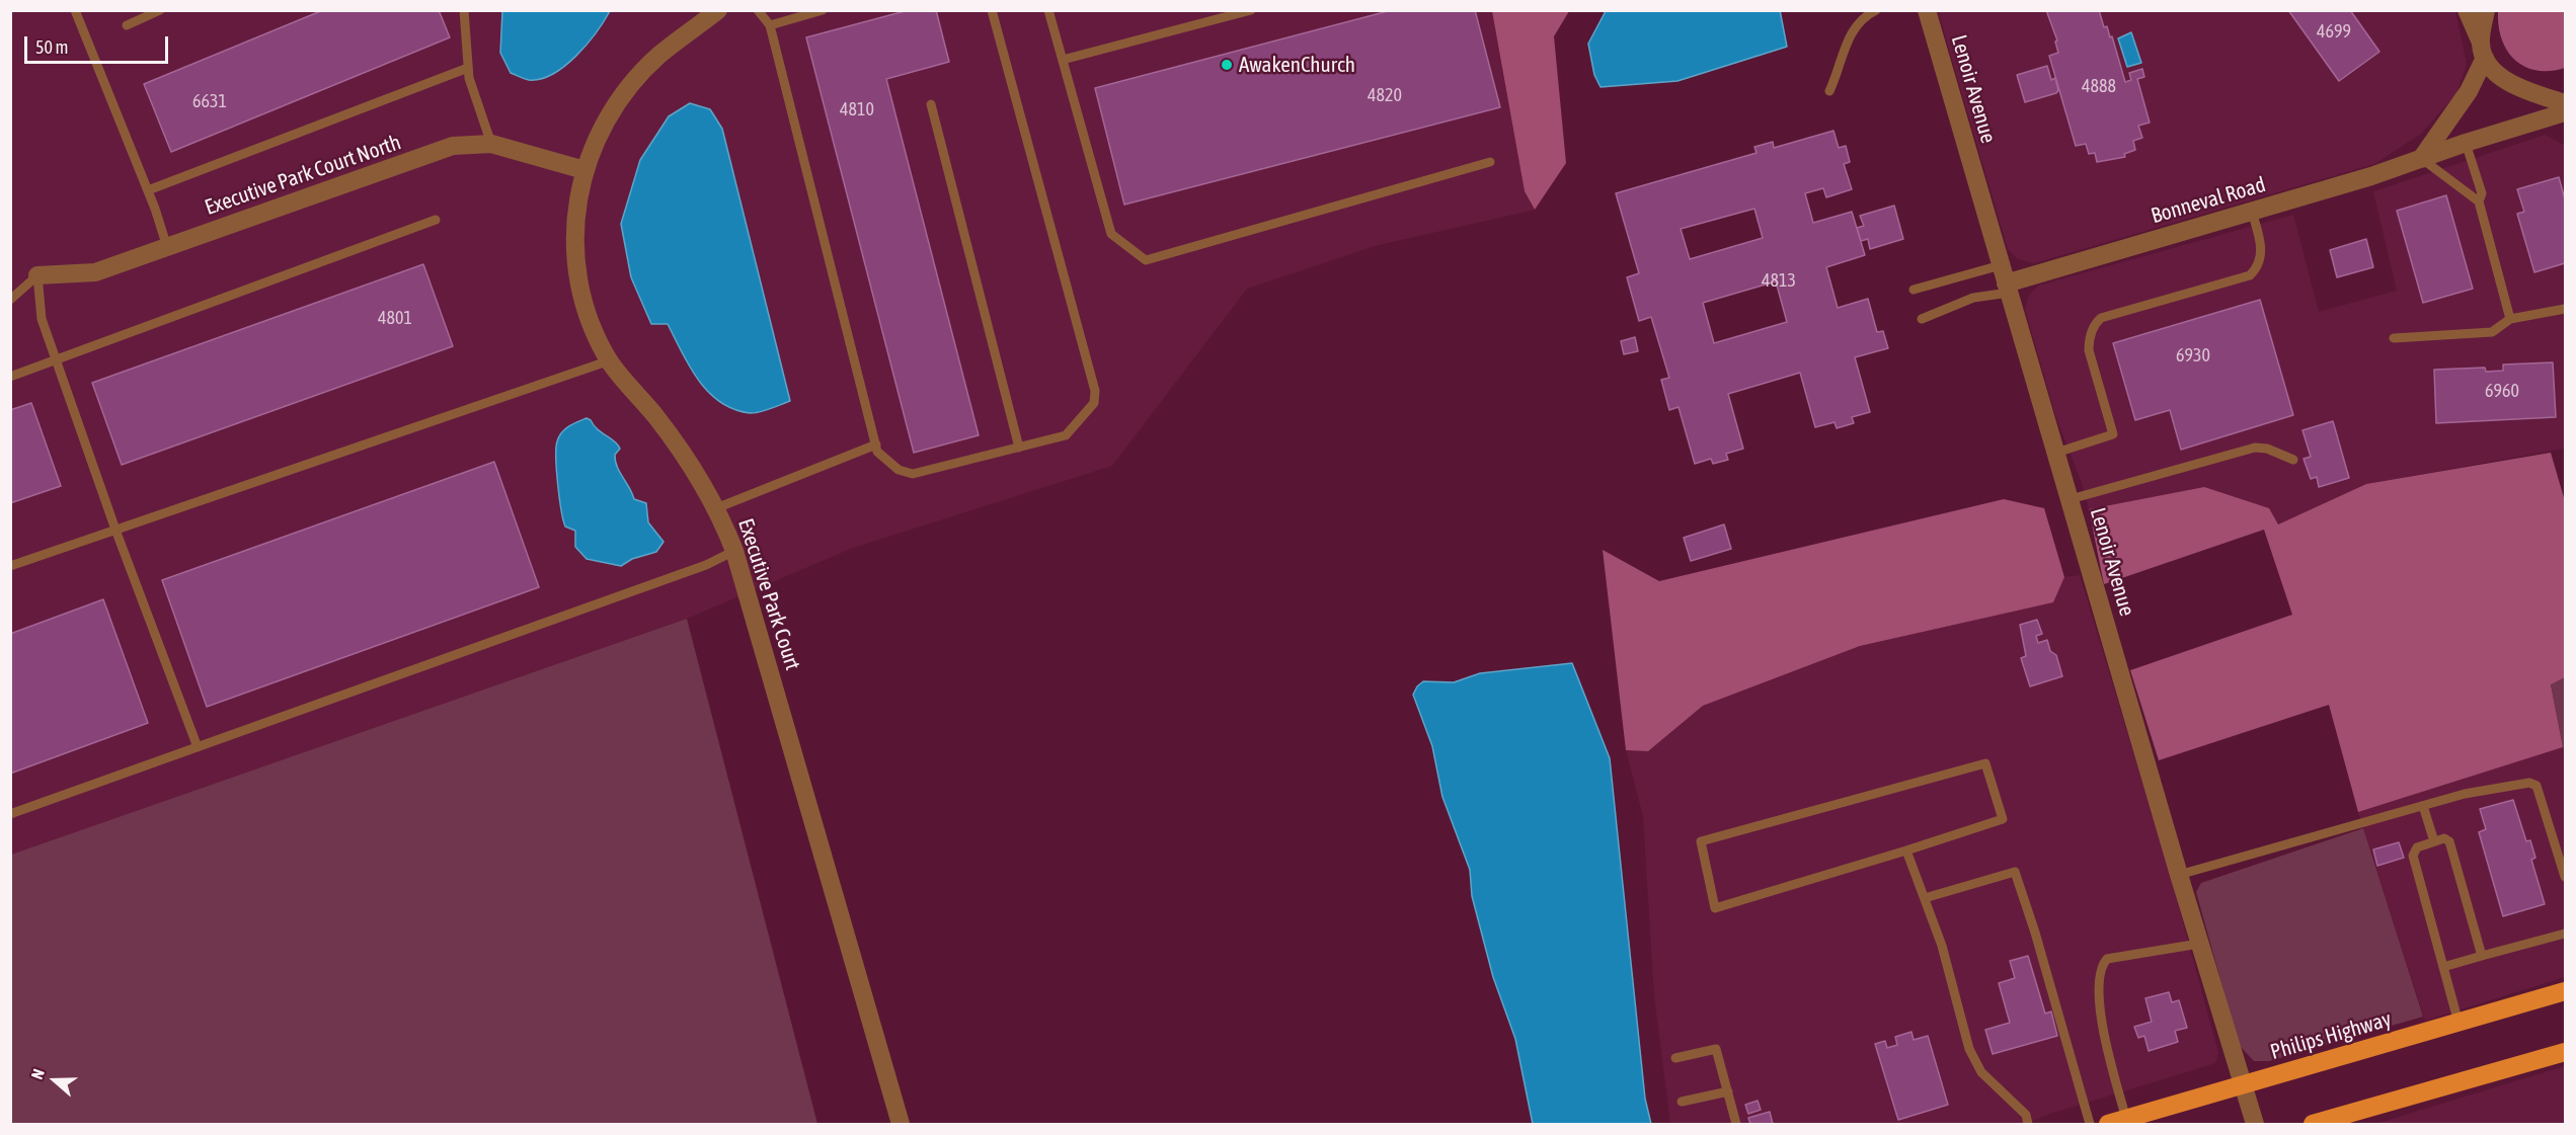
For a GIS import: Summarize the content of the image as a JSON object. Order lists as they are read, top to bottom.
{
  "streets": {
    "main road": ["Philips Highway"],
    "street": [
      "Lenoir Avenue",
      "Executive Park Court North",
      "Bonneval Road",
      "Executive Park Court"
    ]
  },
  "crossings": [
    ["Lenoir Avenue", "Bonneval Road"],
    ["Lenoir Avenue", "Philips Highway"],
    ["Executive Park Court North", "Executive Park Court"]
  ],
  "places": ["AwakenChurch"],
  "house_numbers": [
    "4699",
    "4888",
    "4820",
    "6631",
    "4810",
    "4813",
    "4801",
    "6930",
    "6960"
  ],
  "scale_bar": "50 m",
  "north": "left"
}
